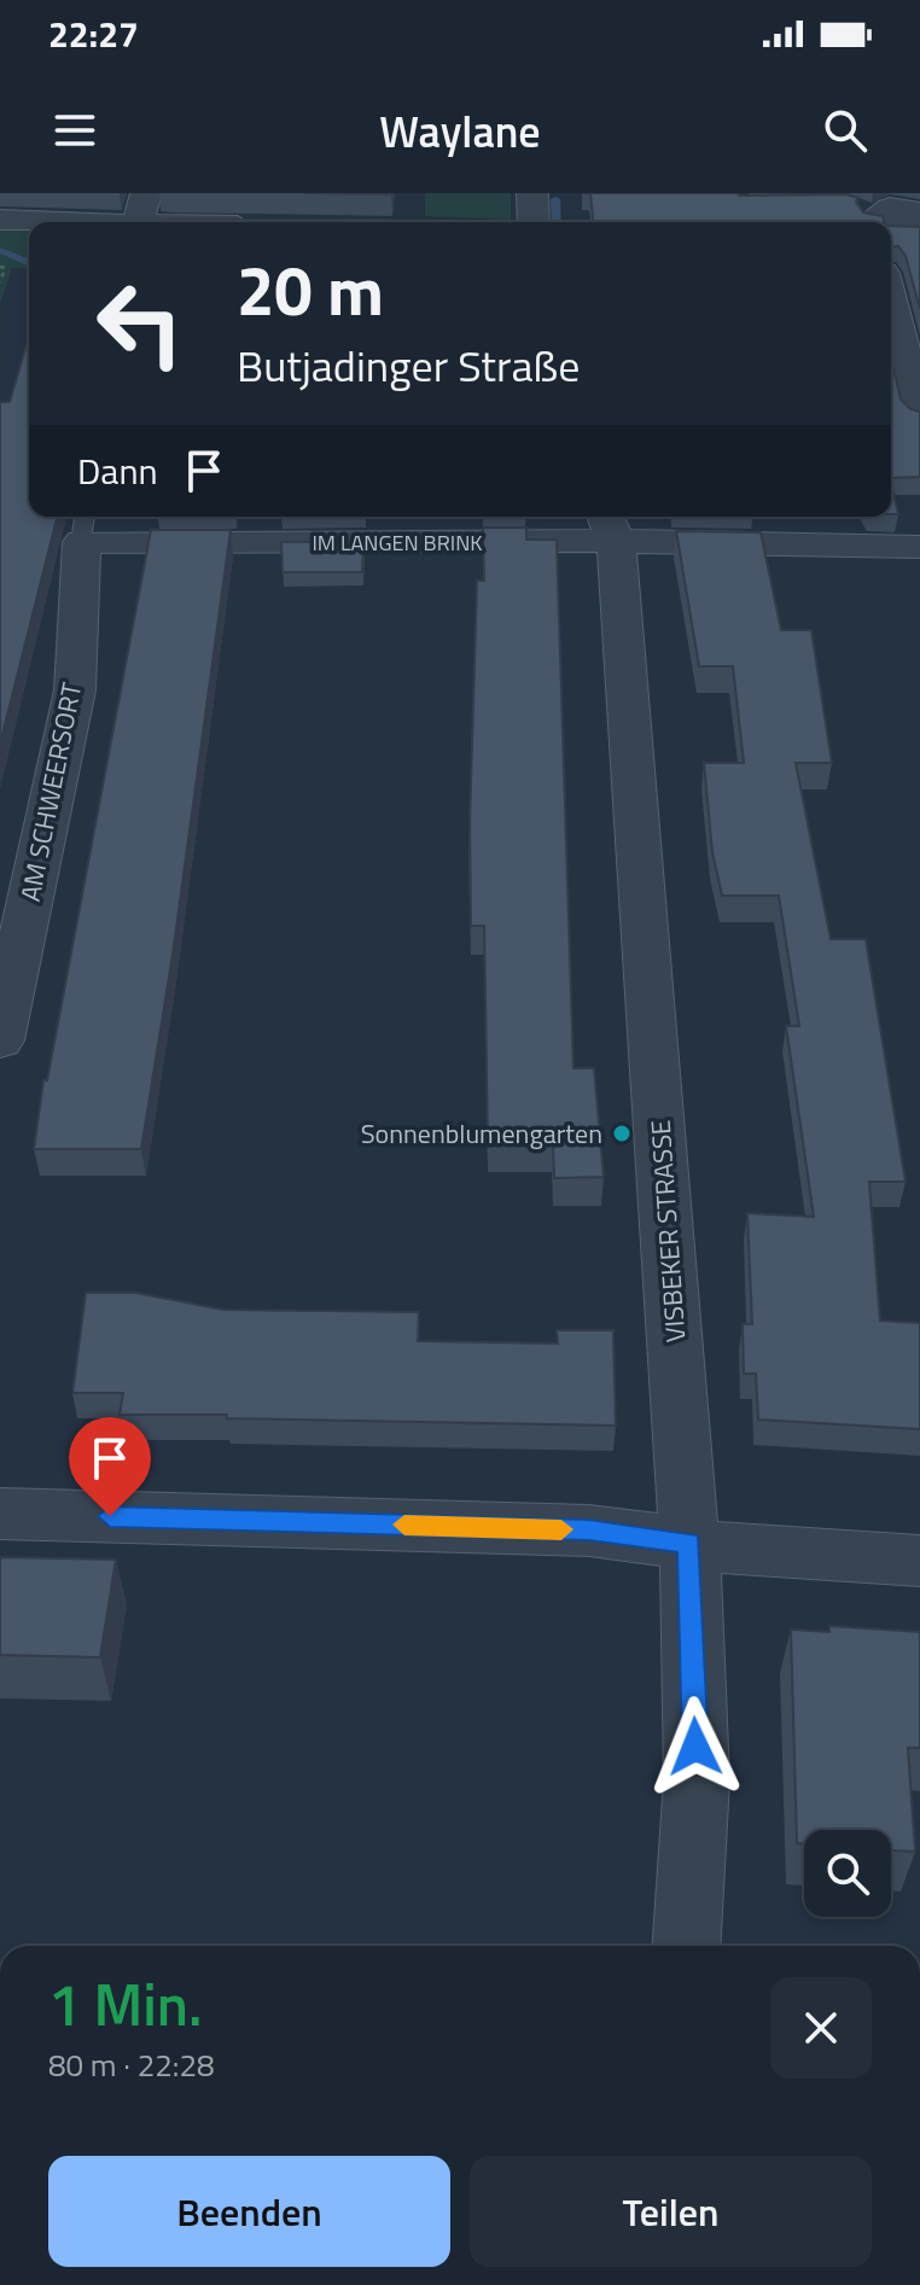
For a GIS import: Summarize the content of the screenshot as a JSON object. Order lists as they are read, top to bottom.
{
  "streets": {
    "street": ["IM LANGEN BRINK", "AM SCHWEERSORT", "VISBEKER STRASSE"]
  },
  "crossings": [
    ["IM LANGEN BRINK", "AM SCHWEERSORT"],
    ["IM LANGEN BRINK", "VISBEKER STRASSE"]
  ],
  "places": ["Sonnenblumengarten"],
  "page": {
    "status": "22:27",
    "header": "Waylane",
    "turn": ["20 m", "Butjadinger Straße"],
    "then": "Dann",
    "heading": ["1 Min.", "80 m · 22:28"],
    "buttons": ["Beenden", "Teilen"]
  }
}
